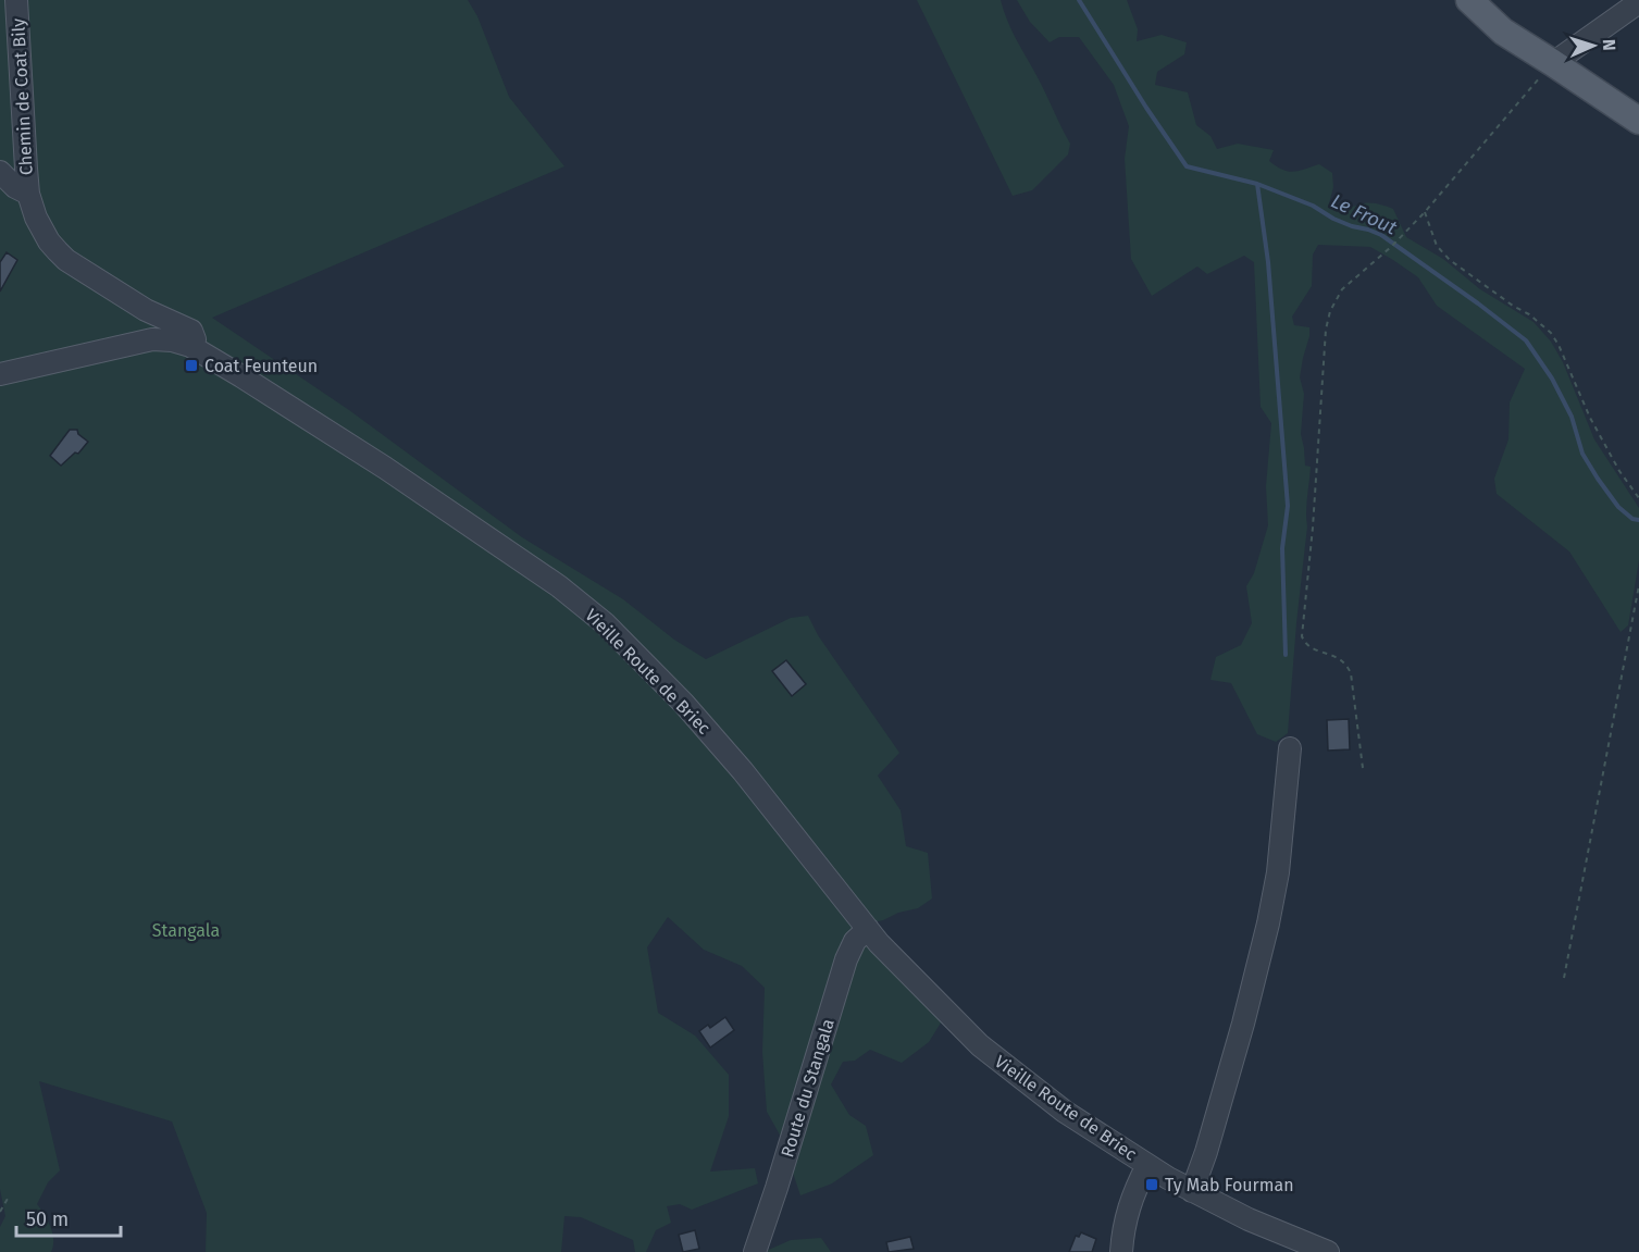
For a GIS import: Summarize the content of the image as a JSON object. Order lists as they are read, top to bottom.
{
  "streets": {
    "street": ["Chemin de Coat Bily", "Vieille Route de Briec", "Route du Stangala"]
  },
  "crossings": [
    ["Chemin de Coat Bily", "Vieille Route de Briec"],
    ["Vieille Route de Briec", "Route du Stangala"]
  ],
  "water": ["Le Frout"],
  "parks": ["Stangala"],
  "places": {
    "transit": ["Coat Feunteun", "Ty Mab Fourman"]
  },
  "scale_bar": "50 m",
  "north": "right"
}
